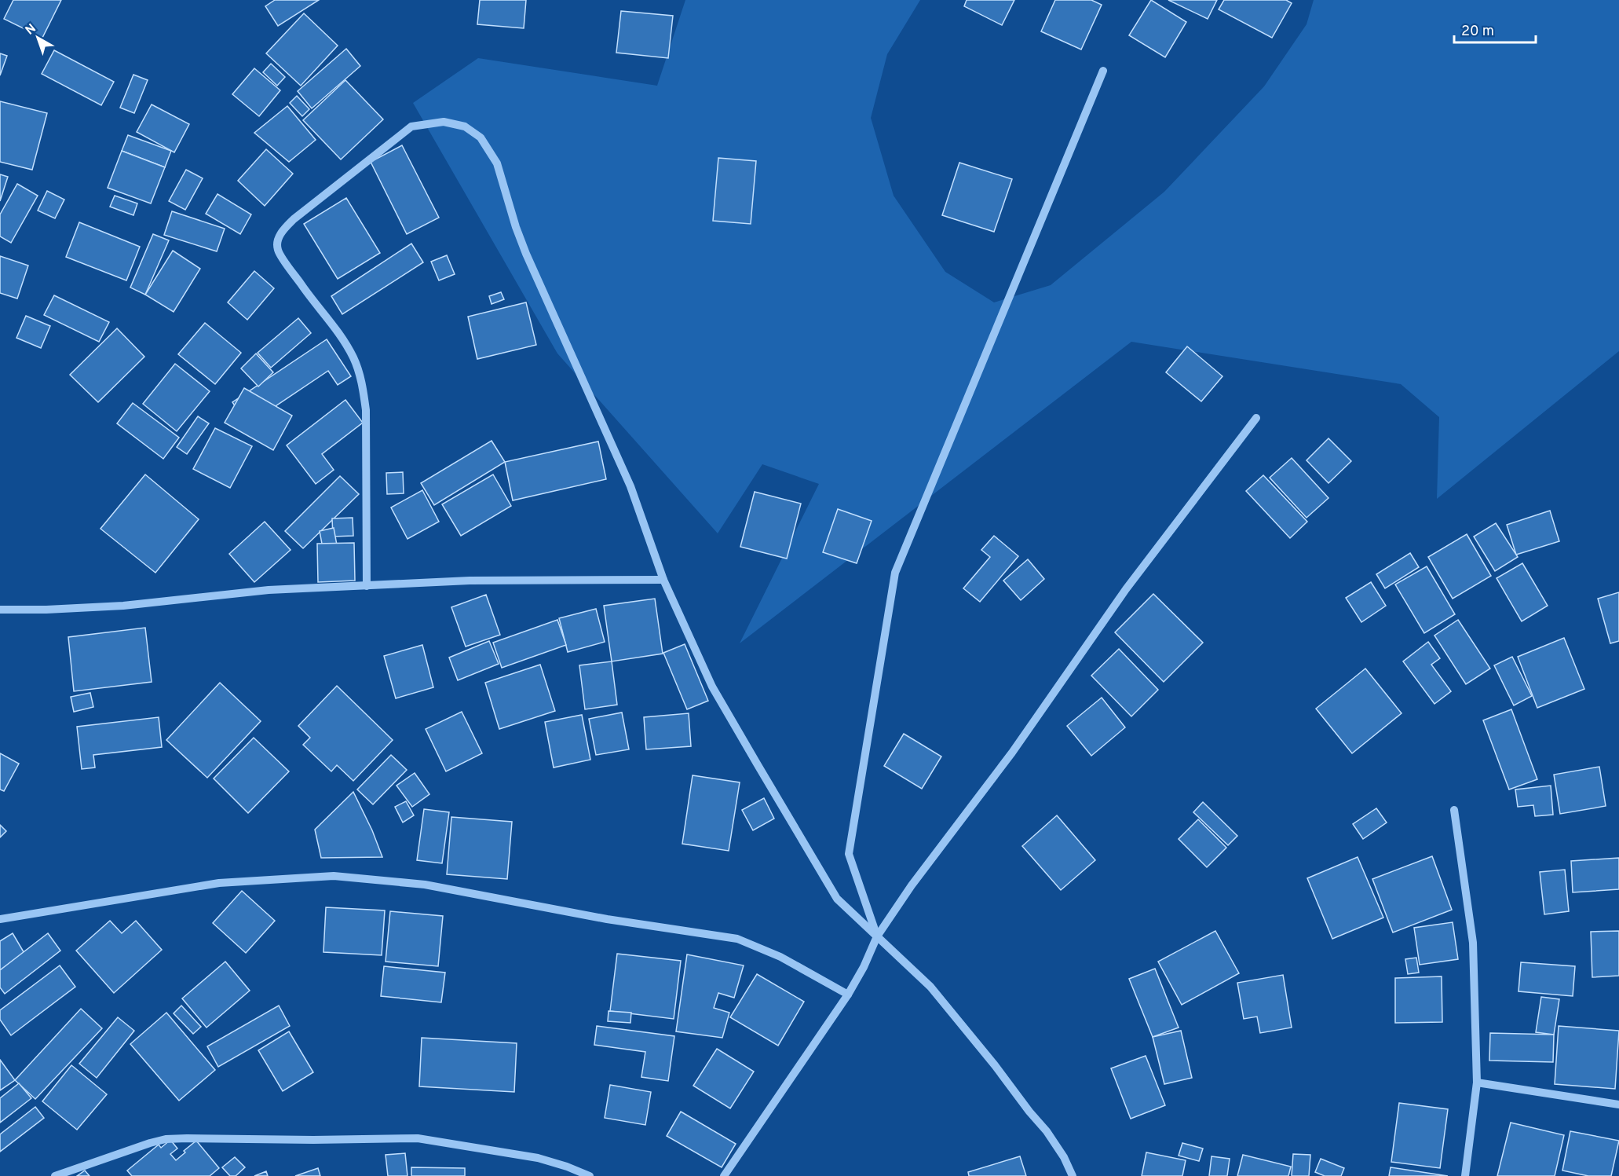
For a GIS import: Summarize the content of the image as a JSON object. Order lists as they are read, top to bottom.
{
  "scale_bar": "20 m",
  "north": "top left"
}
